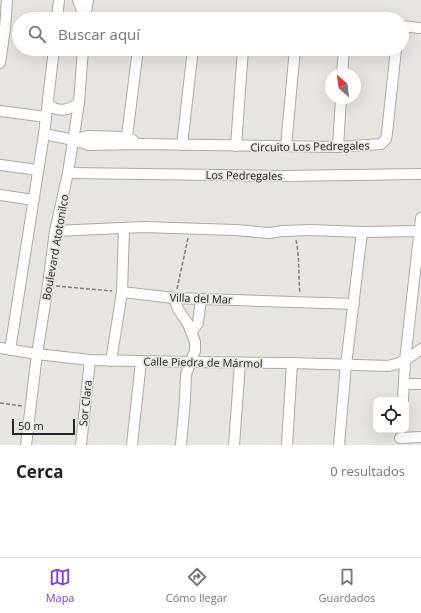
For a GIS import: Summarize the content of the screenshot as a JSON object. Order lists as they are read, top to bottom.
{
  "streets": {
    "street": [
      "Circuito Los Pedregales",
      "Los Pedregales",
      "Boulevard Atotonilco",
      "Villa del Mar",
      "Calle Piedra de Mármol",
      "Sor Clara"
    ]
  },
  "crossings": [
    ["Circuito Los Pedregales", "Boulevard Atotonilco"],
    ["Los Pedregales", "Boulevard Atotonilco"],
    ["Boulevard Atotonilco", "Calle Piedra de Mármol"],
    ["Calle Piedra de Mármol", "Sor Clara"]
  ],
  "scale_bar": "50 m",
  "north": "top left",
  "page": {
    "search": "Buscar aquí",
    "scale": "50 m",
    "heading": ["Cerca", "0 resultados"],
    "nav": ["Mapa", "Cómo llegar", "Guardados"]
  }
}
